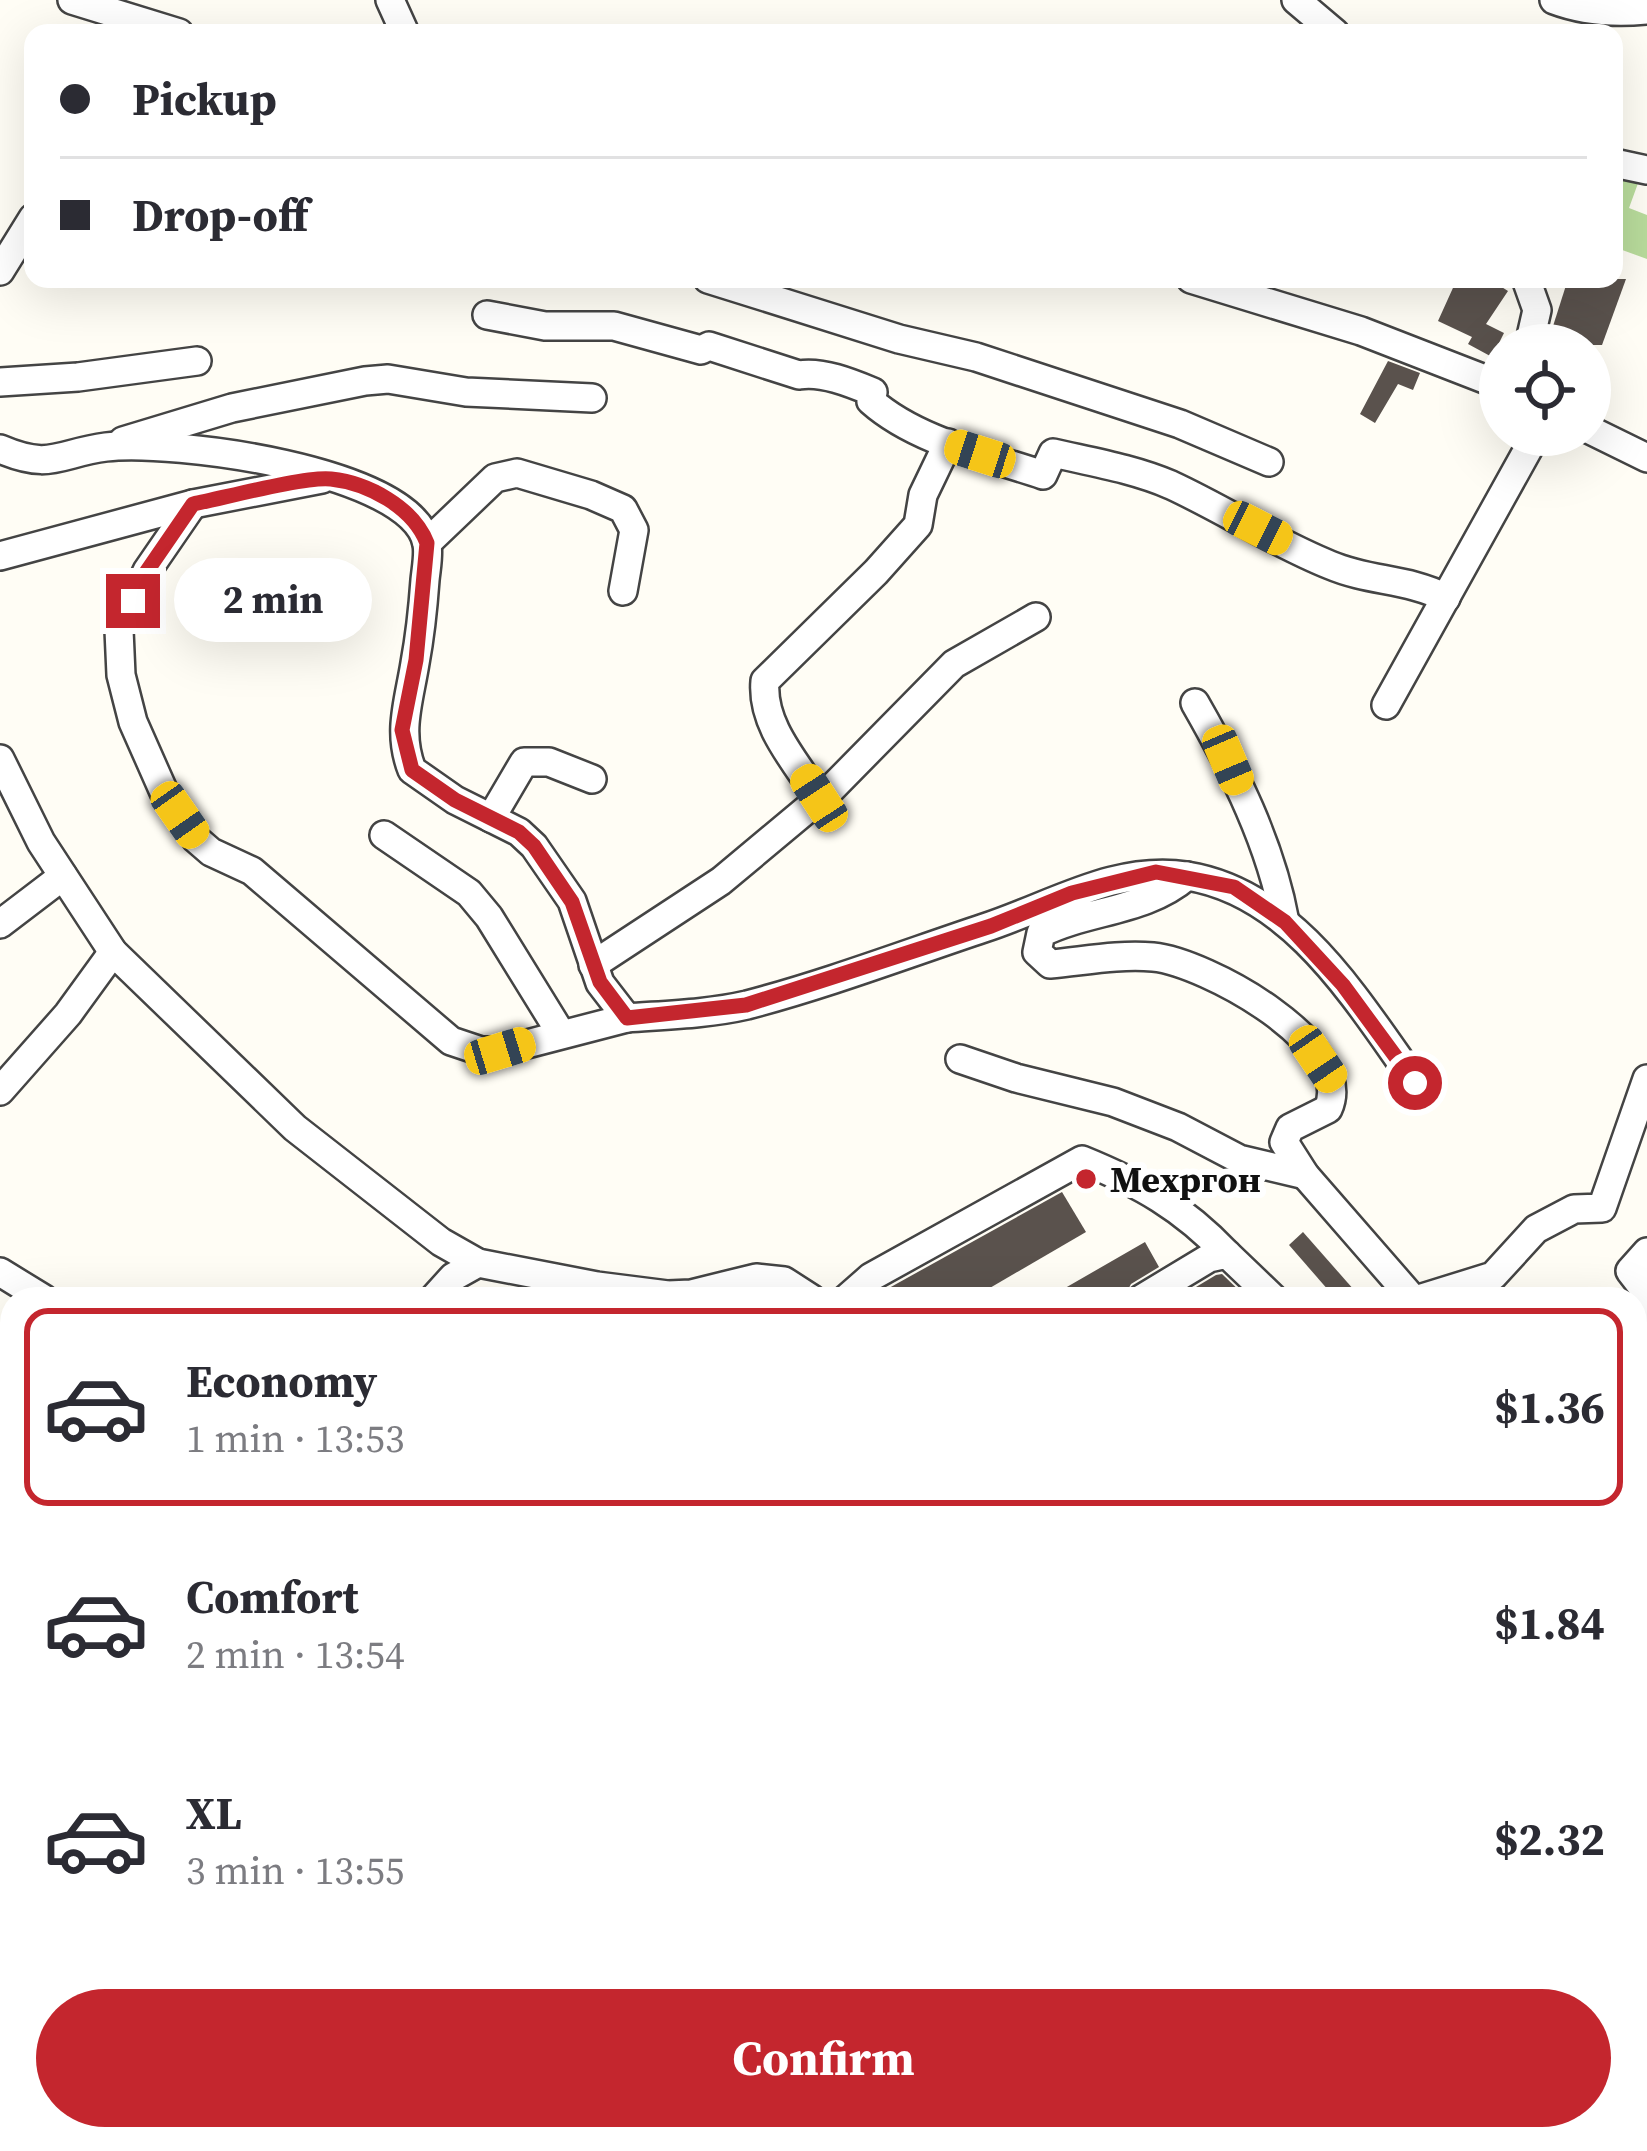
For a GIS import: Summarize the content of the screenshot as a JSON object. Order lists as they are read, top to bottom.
{
  "places": ["Мехргон"],
  "page": {
    "banner": ["Pickup", "Drop-off"],
    "bubble": "2 min",
    "list": [
      {
        "name": "Economy",
        "note": "1 min · 13:53",
        "value": "$1.36"
      },
      {
        "name": "Comfort",
        "note": "2 min · 13:54",
        "value": "$1.84"
      },
      {
        "name": "XL",
        "note": "3 min · 13:55",
        "value": "$2.32"
      }
    ],
    "buttons": "Confirm"
  }
}
